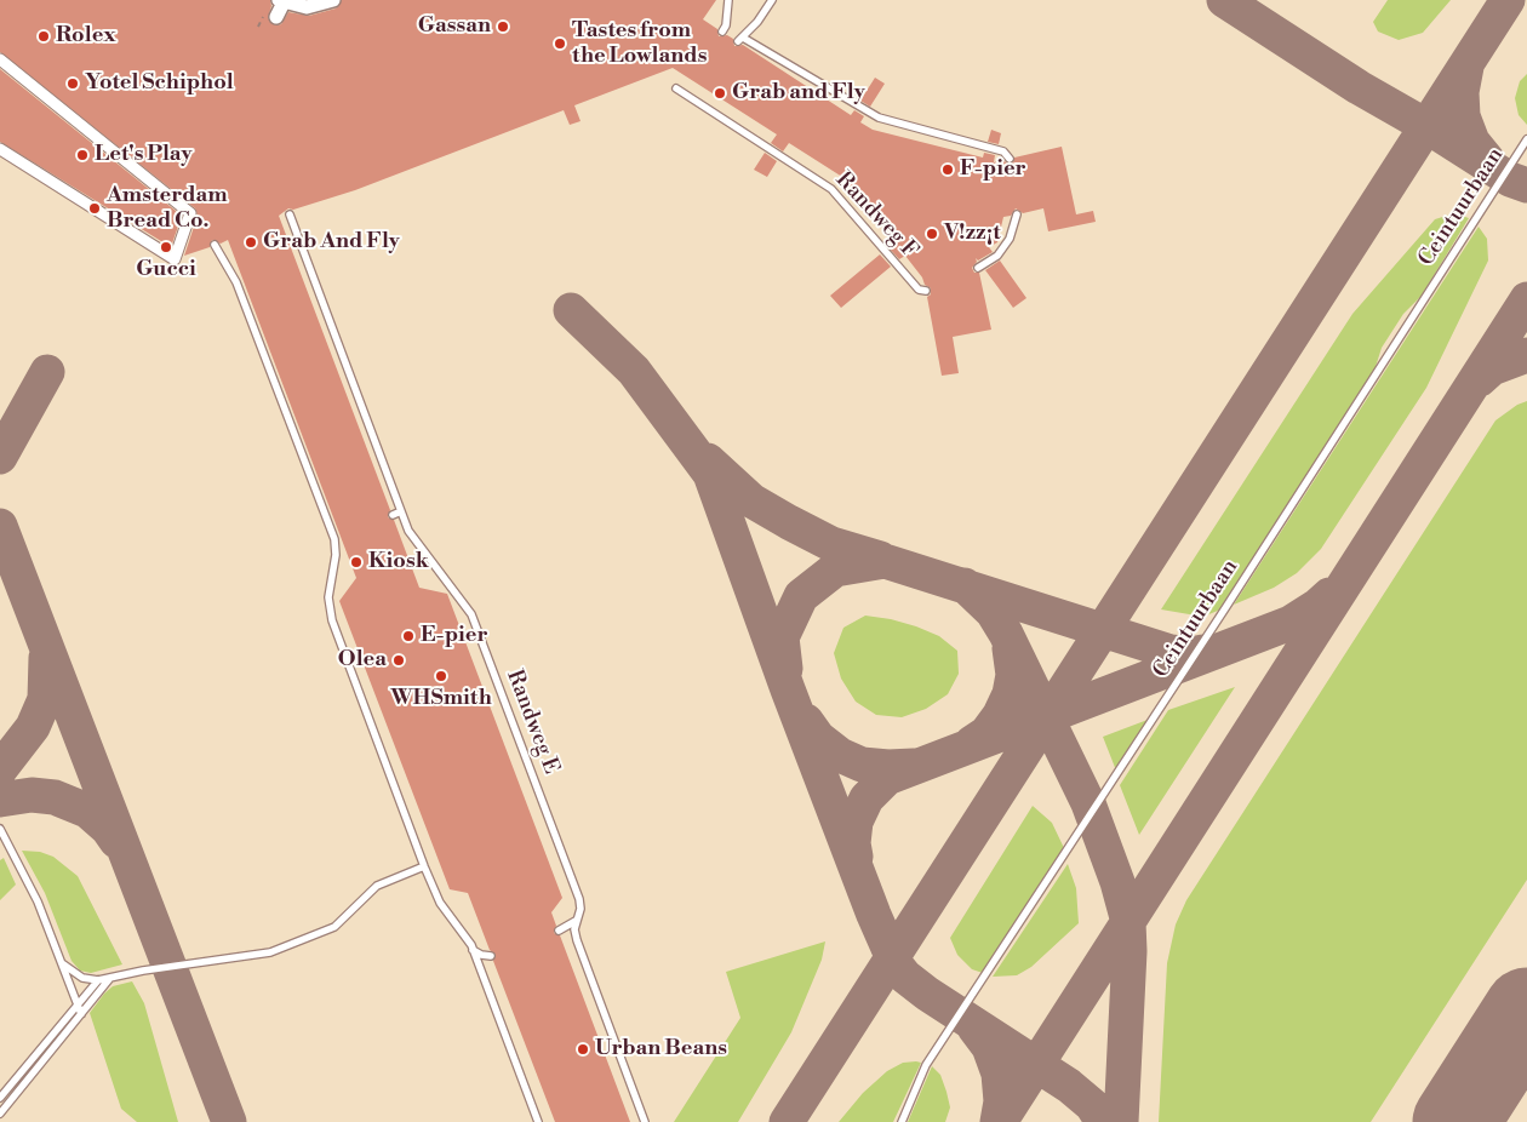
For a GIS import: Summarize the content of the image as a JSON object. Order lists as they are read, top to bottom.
{
  "streets": {
    "lane": ["Ceintuurbaan", "Randweg F", "Randweg E"]
  },
  "places": [
    "Gassan",
    "Rolex",
    "Tastes from the Lowlands",
    "Yotel Schiphol",
    "Grab and Fly",
    "Let's Play",
    "F-pier",
    "Amsterdam Bread Co.",
    "V!zz¡t",
    "Grab And Fly",
    "Gucci",
    "Kiosk",
    "E-pier",
    "Olea",
    "WHSmith",
    "Urban Beans"
  ]
}
